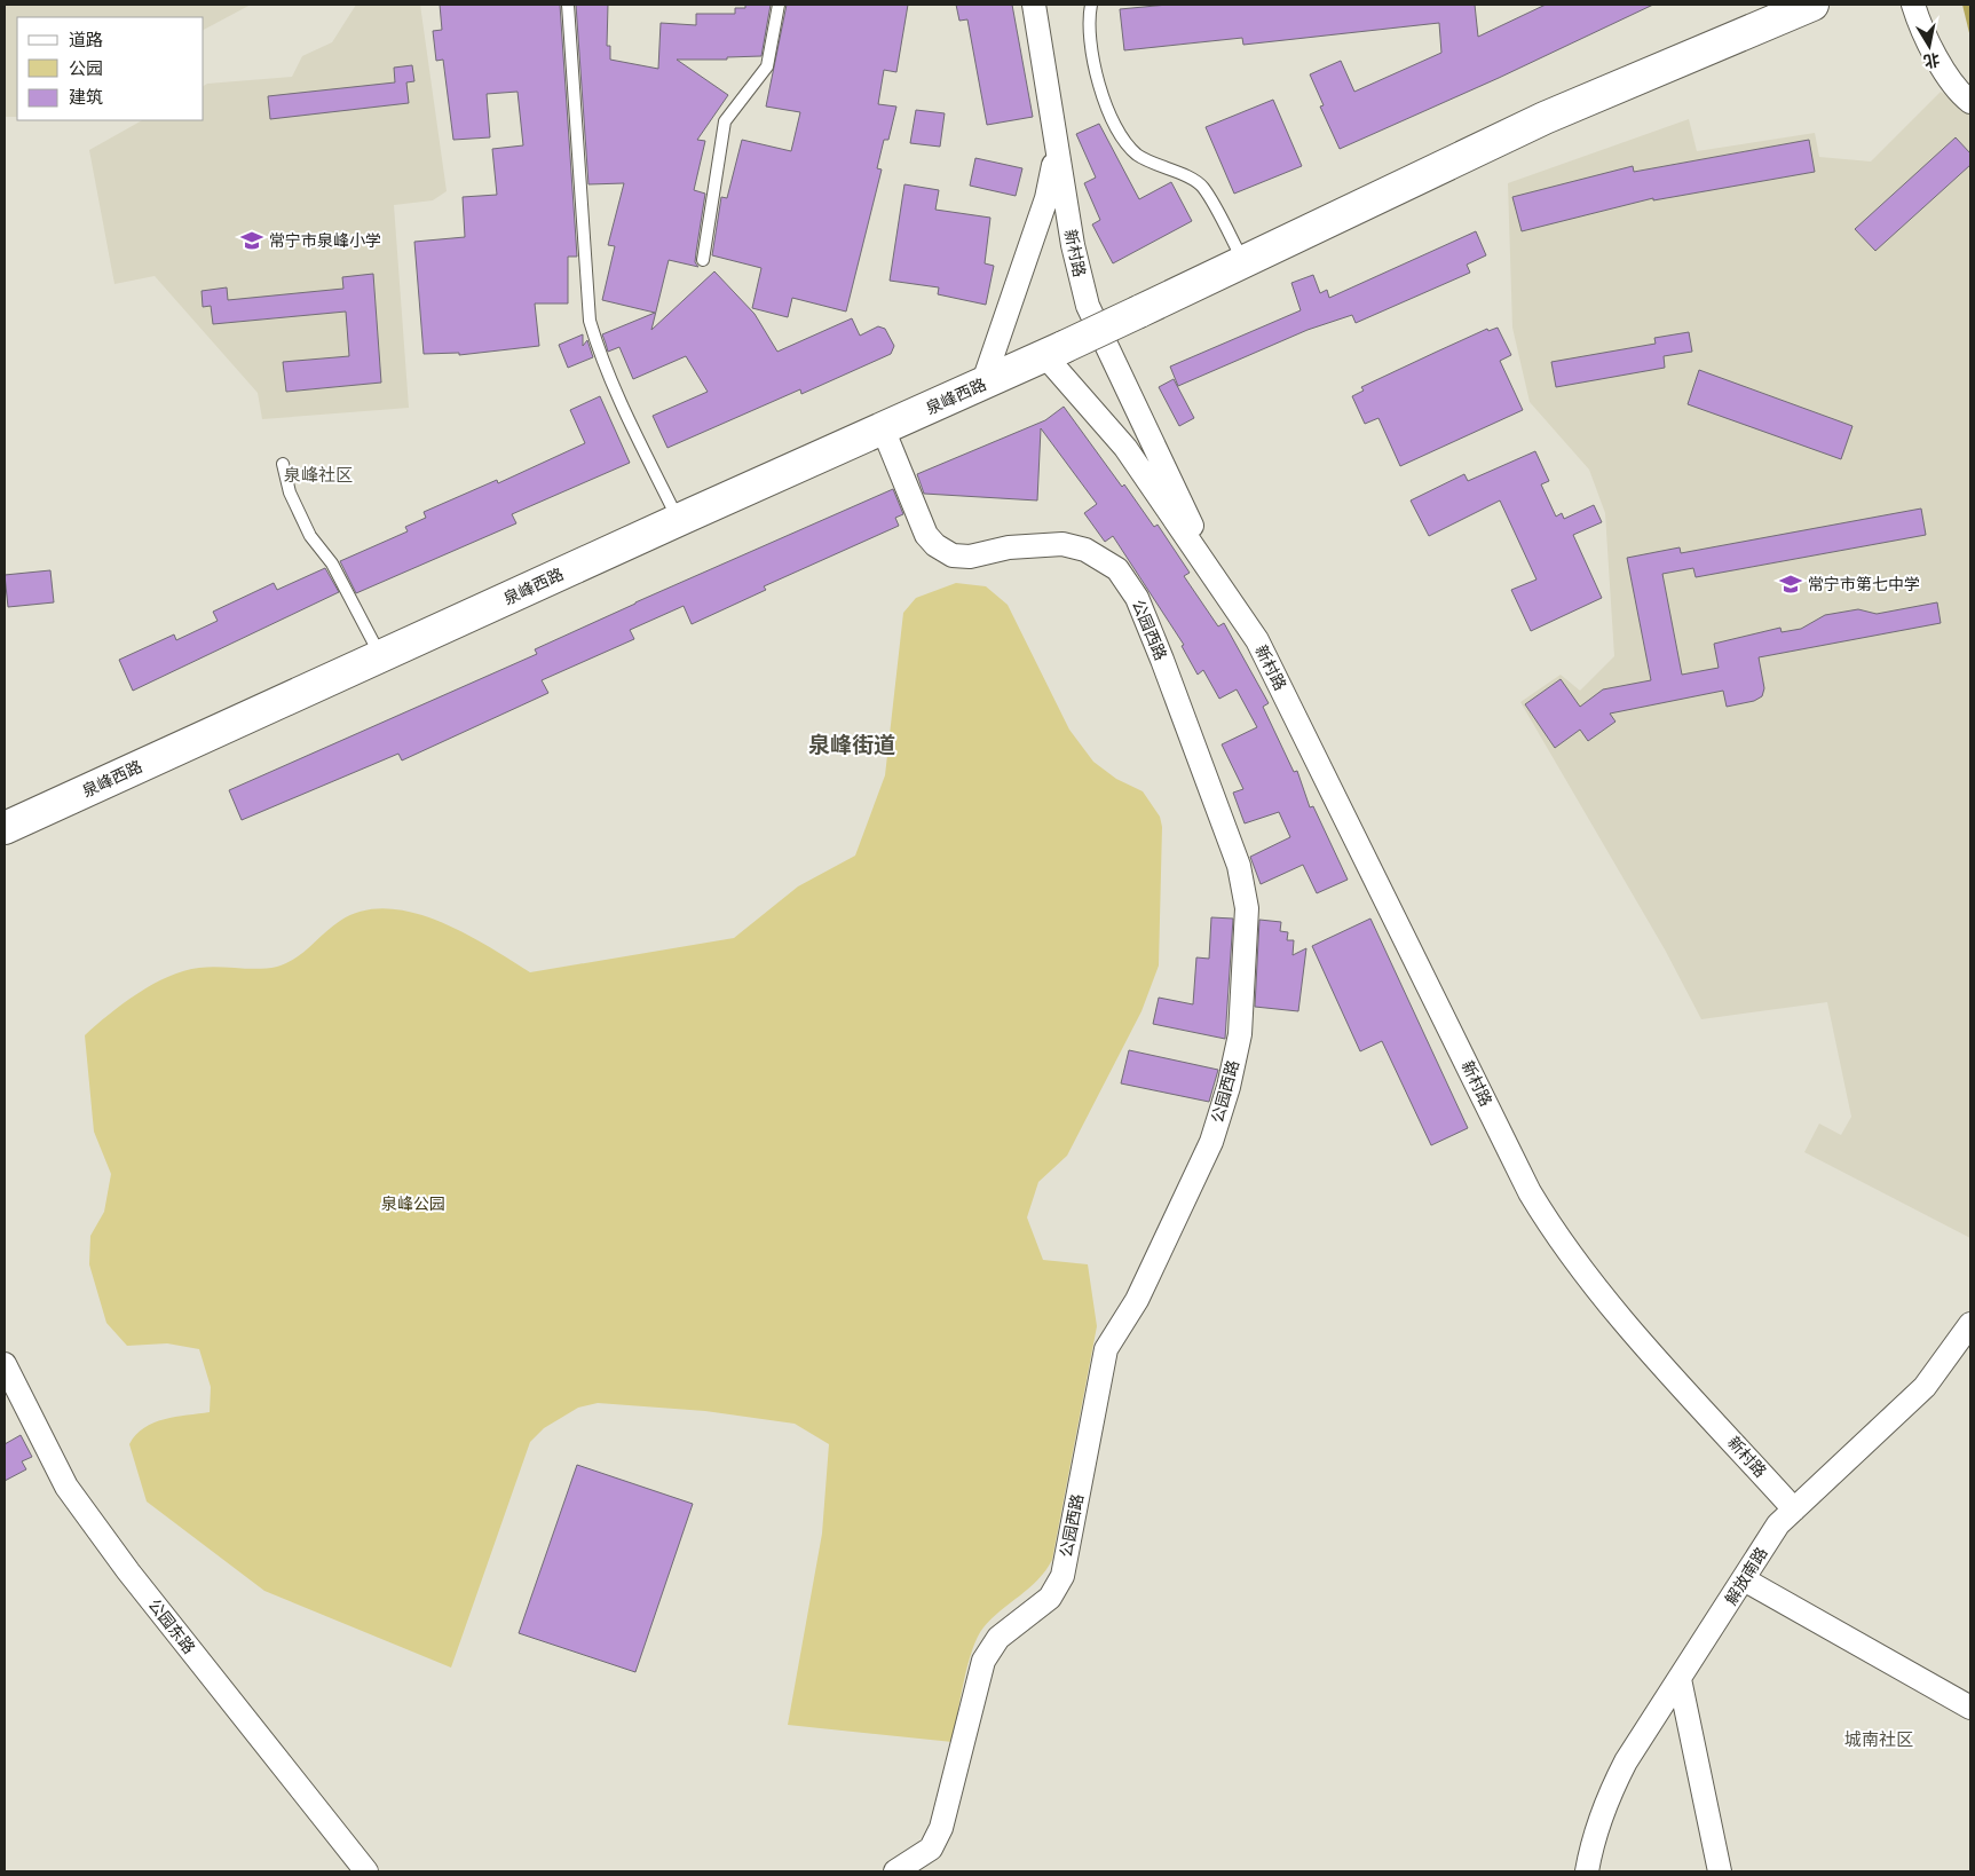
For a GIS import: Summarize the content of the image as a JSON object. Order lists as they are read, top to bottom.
{
  "streets": {
    "highway": ["泉峰西路"],
    "street": [
      "新村路",
      "公园西路",
      "解放南路",
      "公园东路"
    ]
  },
  "crossings": [
    ["新村路", "泉峰西路"],
    ["新村路", "解放南路"],
    ["泉峰西路", "公园西路"]
  ],
  "districts": ["泉峰社区", "泉峰街道", "城南社区"],
  "parks": ["泉峰公园"],
  "places": {
    "school or university": ["常宁市泉峰小学", "常宁市第七中学"]
  },
  "legend": ["道路", "公园", "建筑"],
  "north": "bottom"
}
